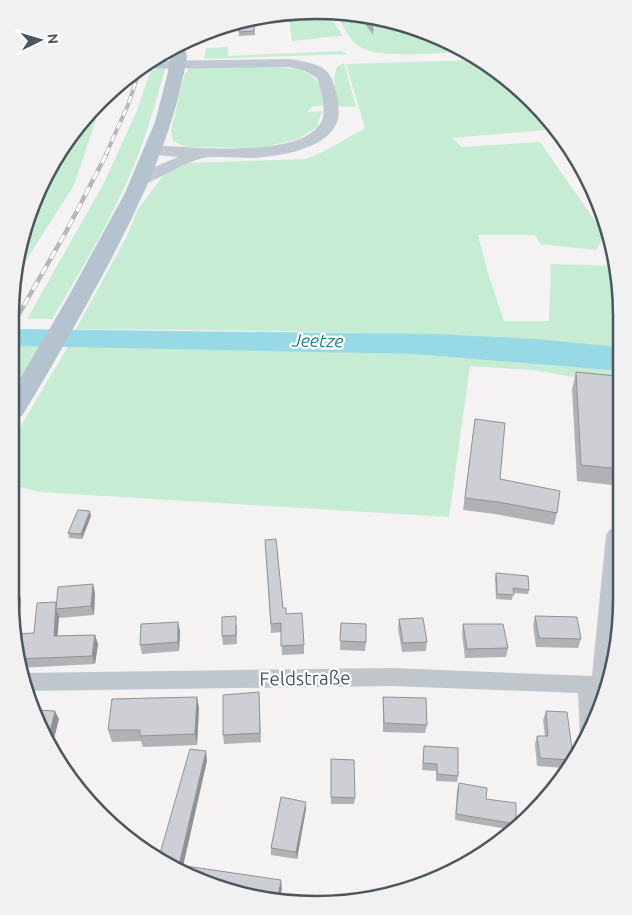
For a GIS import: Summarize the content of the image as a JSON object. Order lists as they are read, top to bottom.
{
  "streets": {
    "street": ["Feldstraße"]
  },
  "water": ["Jeetze"],
  "north": "right"
}
